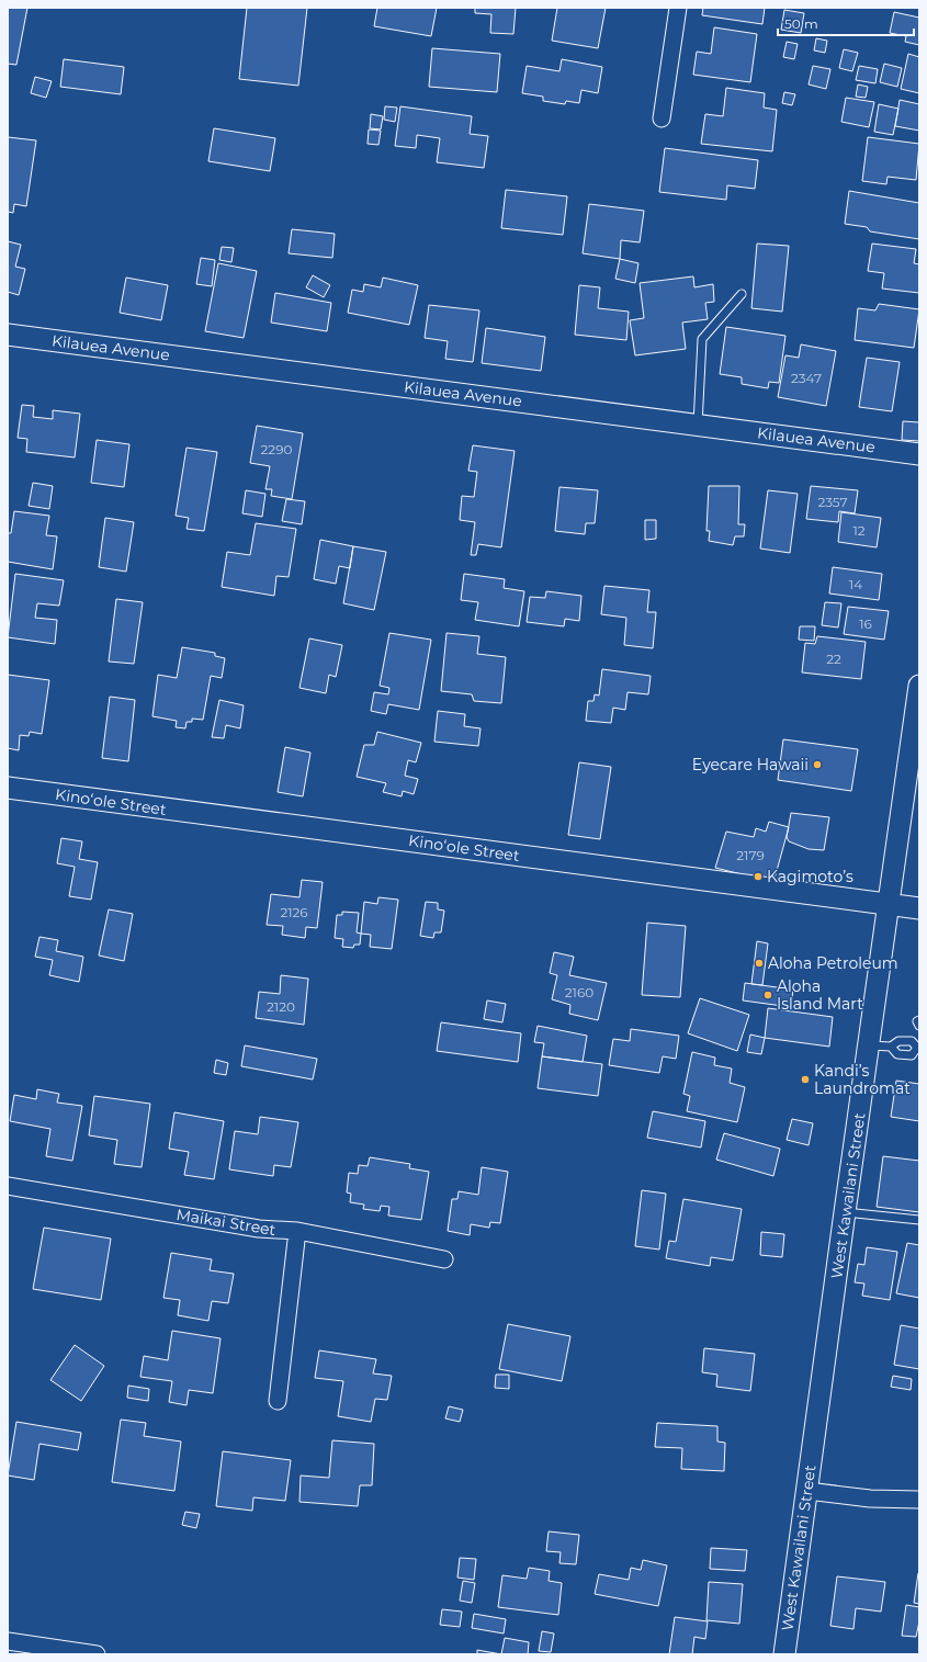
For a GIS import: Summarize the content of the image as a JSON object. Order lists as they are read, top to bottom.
{
  "streets": {
    "street": [
      "Kilauea Avenue",
      "Kinoʻole Street",
      "West Kawailani Street",
      "Maikai Street"
    ]
  },
  "crossings": [
    ["Kinoʻole Street", "West Kawailani Street"]
  ],
  "places": [
    "Eyecare Hawaii",
    "Kagimoto’s",
    "Aloha Petroleum",
    "Aloha Island Mart",
    "Kandi’s Laundromat"
  ],
  "house_numbers": [
    "2347",
    "2290",
    "2357",
    "12",
    "14",
    "16",
    "22",
    "2179",
    "2126",
    "2160",
    "2120"
  ],
  "scale_bar": "50 m"
}
